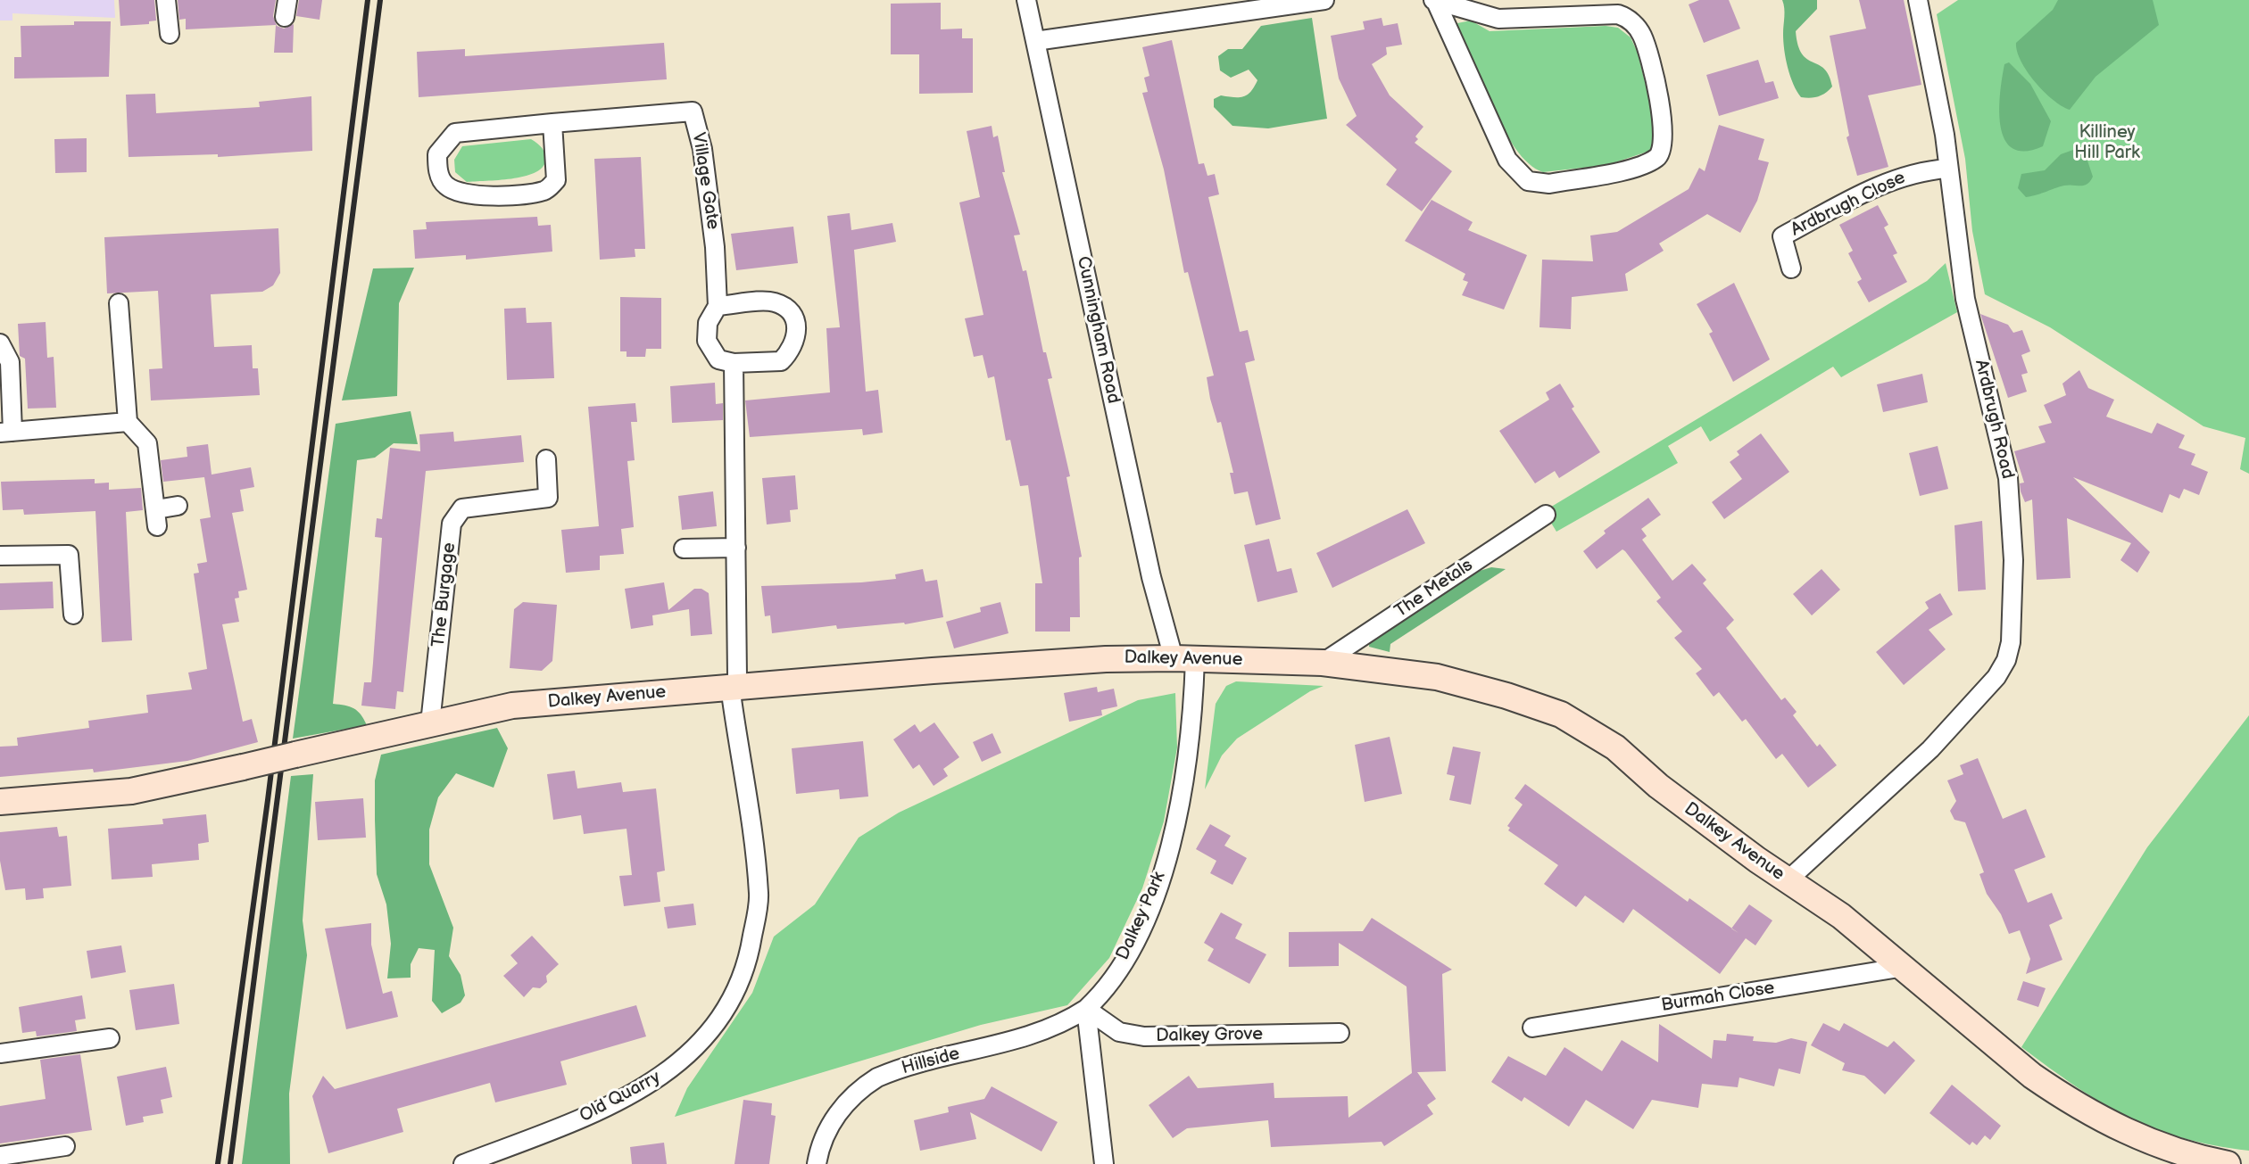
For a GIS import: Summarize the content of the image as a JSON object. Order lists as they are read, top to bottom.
{
  "streets": {
    "street": [
      "Village Gate",
      "Ardbrugh Close",
      "Cunningham Road",
      "Ardbrugh Road",
      "The Metals",
      "The Burgage",
      "Dalkey Avenue",
      "Dalkey Park",
      "Burmah Close",
      "Dalkey Grove",
      "Hillside",
      "Old Quarry"
    ]
  },
  "crossings": [
    ["Ardbrugh Close", "Ardbrugh Road"],
    ["Cunningham Road", "Dalkey Avenue"],
    ["Cunningham Road", "Dalkey Park"],
    ["Ardbrugh Road", "Dalkey Avenue"],
    ["The Metals", "Dalkey Avenue"],
    ["The Burgage", "Dalkey Avenue"],
    ["Dalkey Avenue", "Dalkey Park"],
    ["Dalkey Avenue", "Burmah Close"],
    ["Dalkey Avenue", "Old Quarry"],
    ["Dalkey Park", "Dalkey Grove"],
    ["Dalkey Park", "Hillside"],
    ["Dalkey Grove", "Hillside"]
  ],
  "parks": ["Killiney Hill Park"]
}
